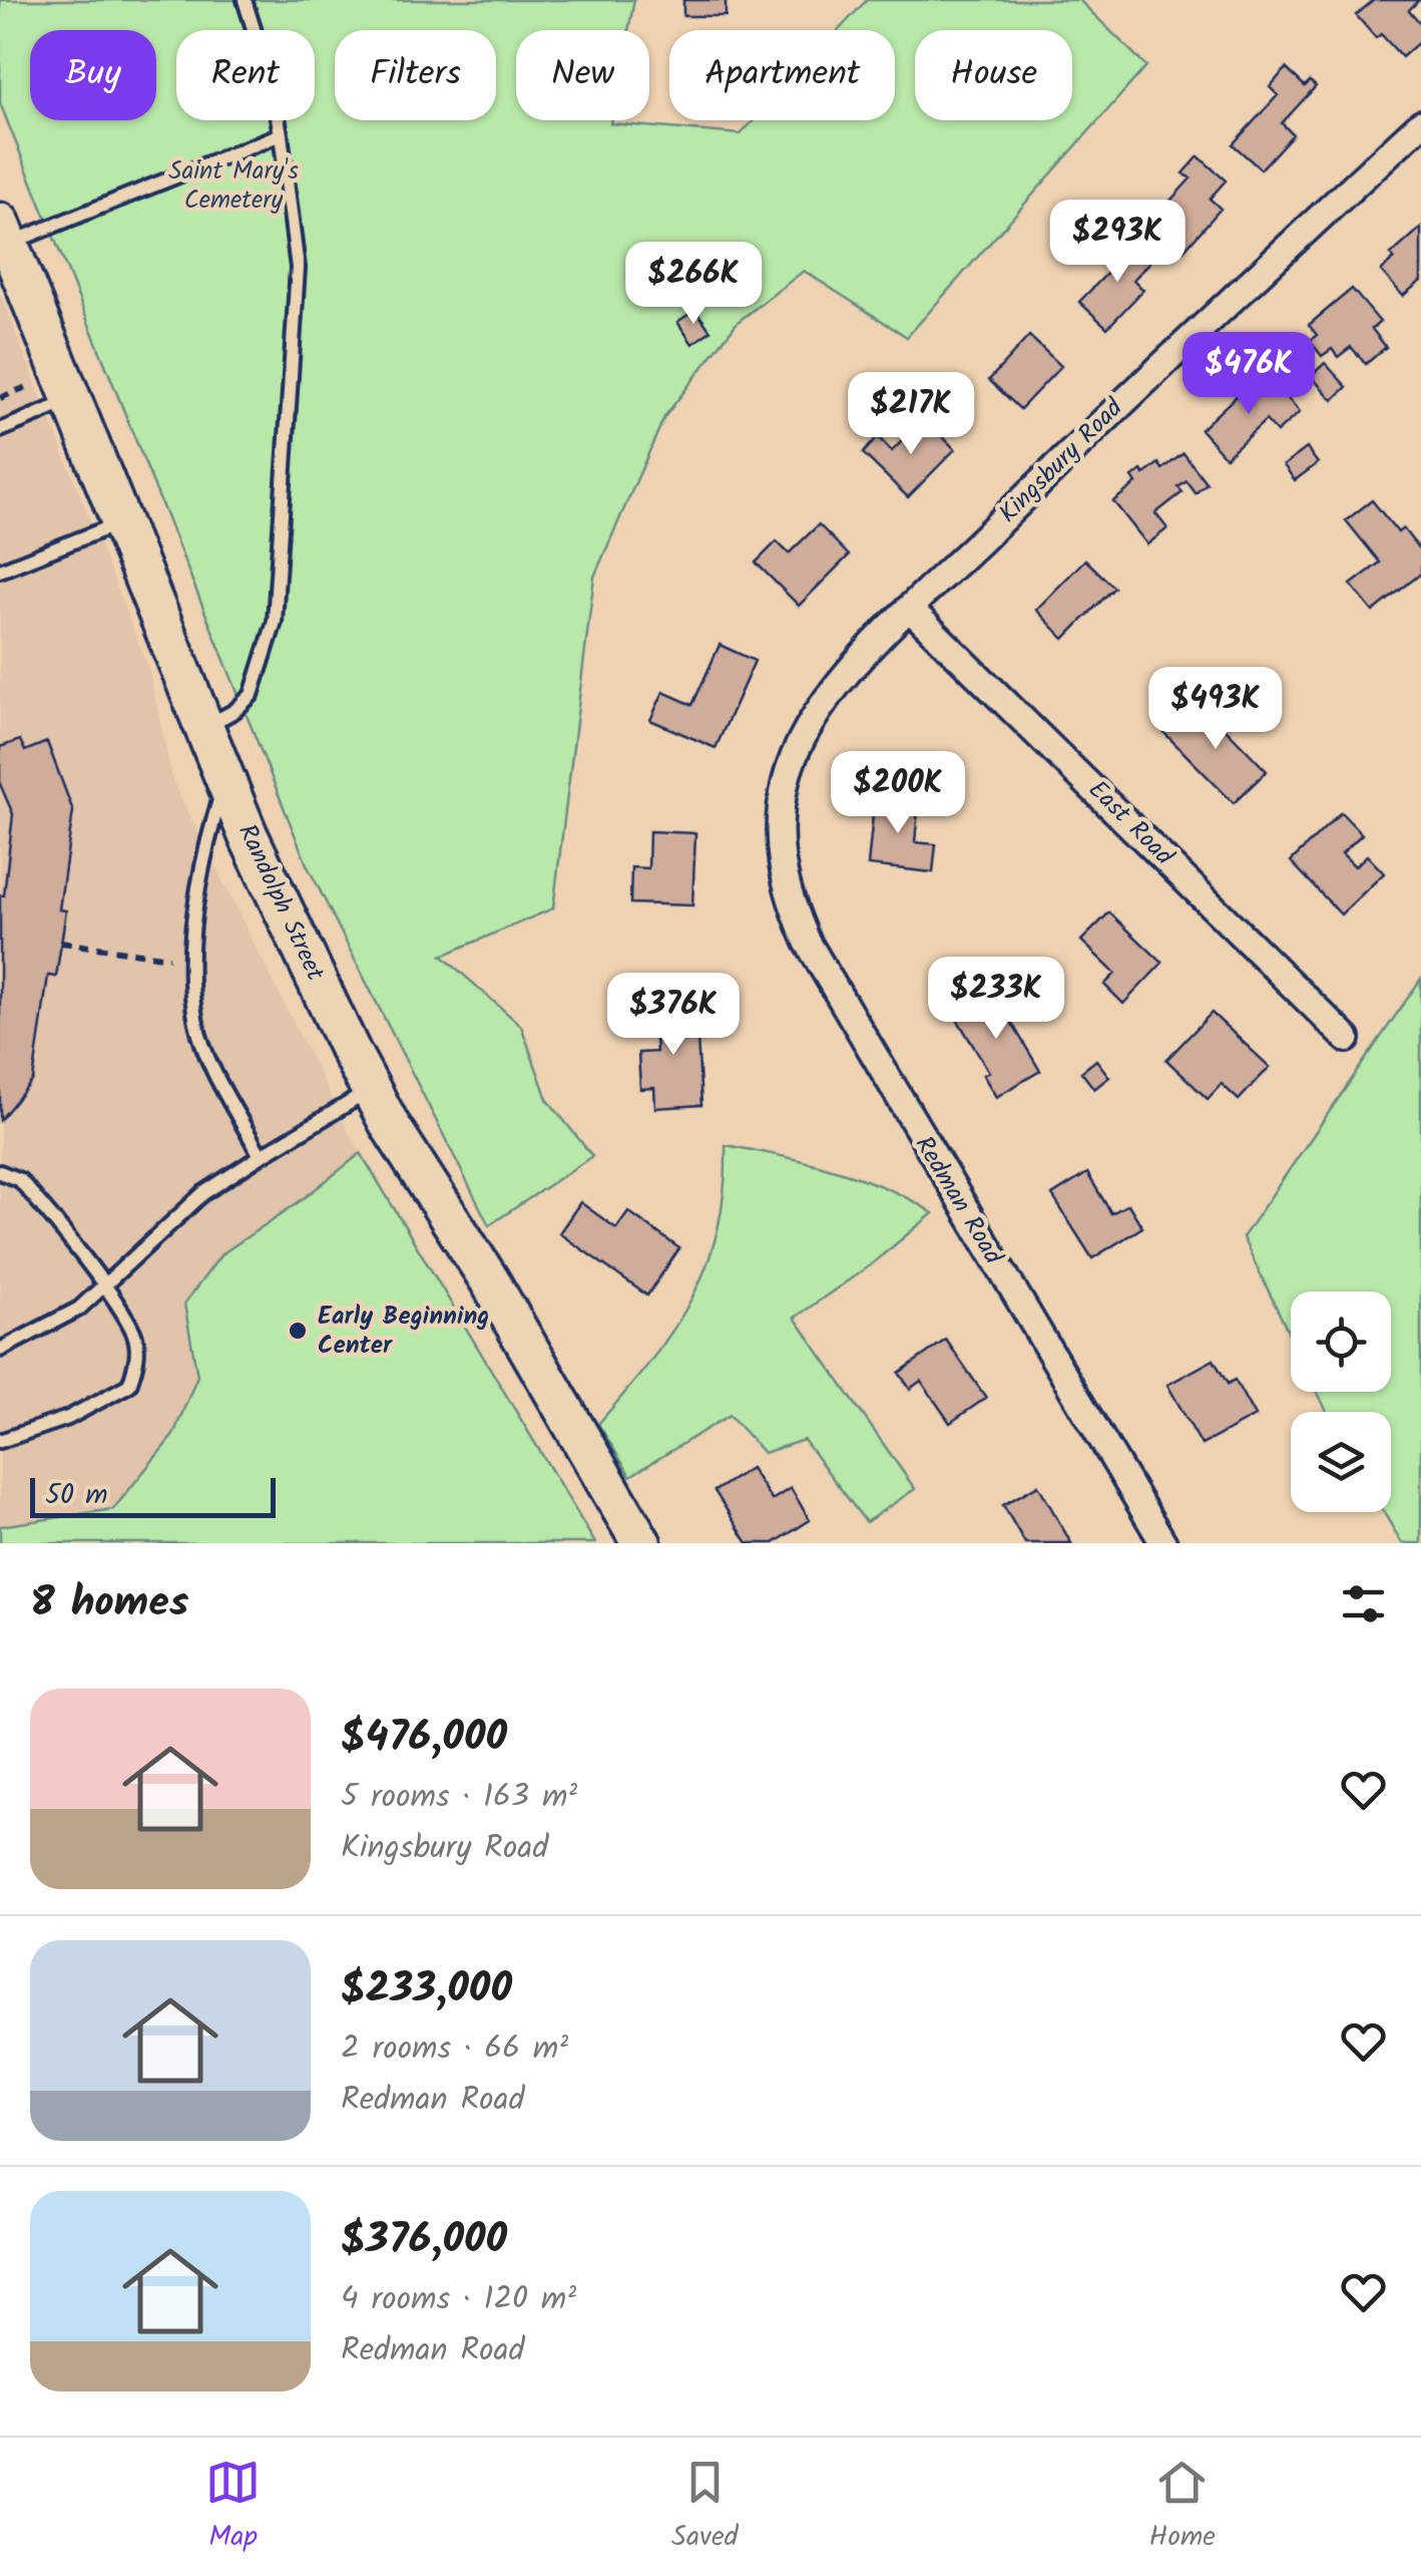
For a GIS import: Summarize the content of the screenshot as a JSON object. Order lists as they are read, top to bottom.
{
  "streets": {
    "main road": ["Randolph Street"],
    "street": ["Kingsbury Road", "East Road", "Redman Road"]
  },
  "crossings": [
    ["Kingsbury Road", "East Road"],
    ["Kingsbury Road", "Redman Road"]
  ],
  "parks": ["Saint Mary's Cemetery"],
  "places": ["Early Beginning Center"],
  "scale_bar": "50 m",
  "page": {
    "chip": [
      "Buy",
      "Rent",
      "Filters",
      "New",
      "Apartment",
      "House"
    ],
    "price": [
      "$293K",
      "$266K",
      "$476K",
      "$217K",
      "$493K",
      "$200K",
      "$233K",
      "$376K"
    ],
    "scale": "50 m",
    "heading": "8 homes",
    "list": [
      {
        "name": "$476,000",
        "note": "5 rooms · 163 m² · Kingsbury Road"
      },
      {
        "name": "$233,000",
        "note": "2 rooms · 66 m² · Redman Road"
      },
      {
        "name": "$376,000",
        "note": "4 rooms · 120 m² · Redman Road"
      }
    ],
    "tabs": ["Map", "Saved", "Home"]
  }
}
